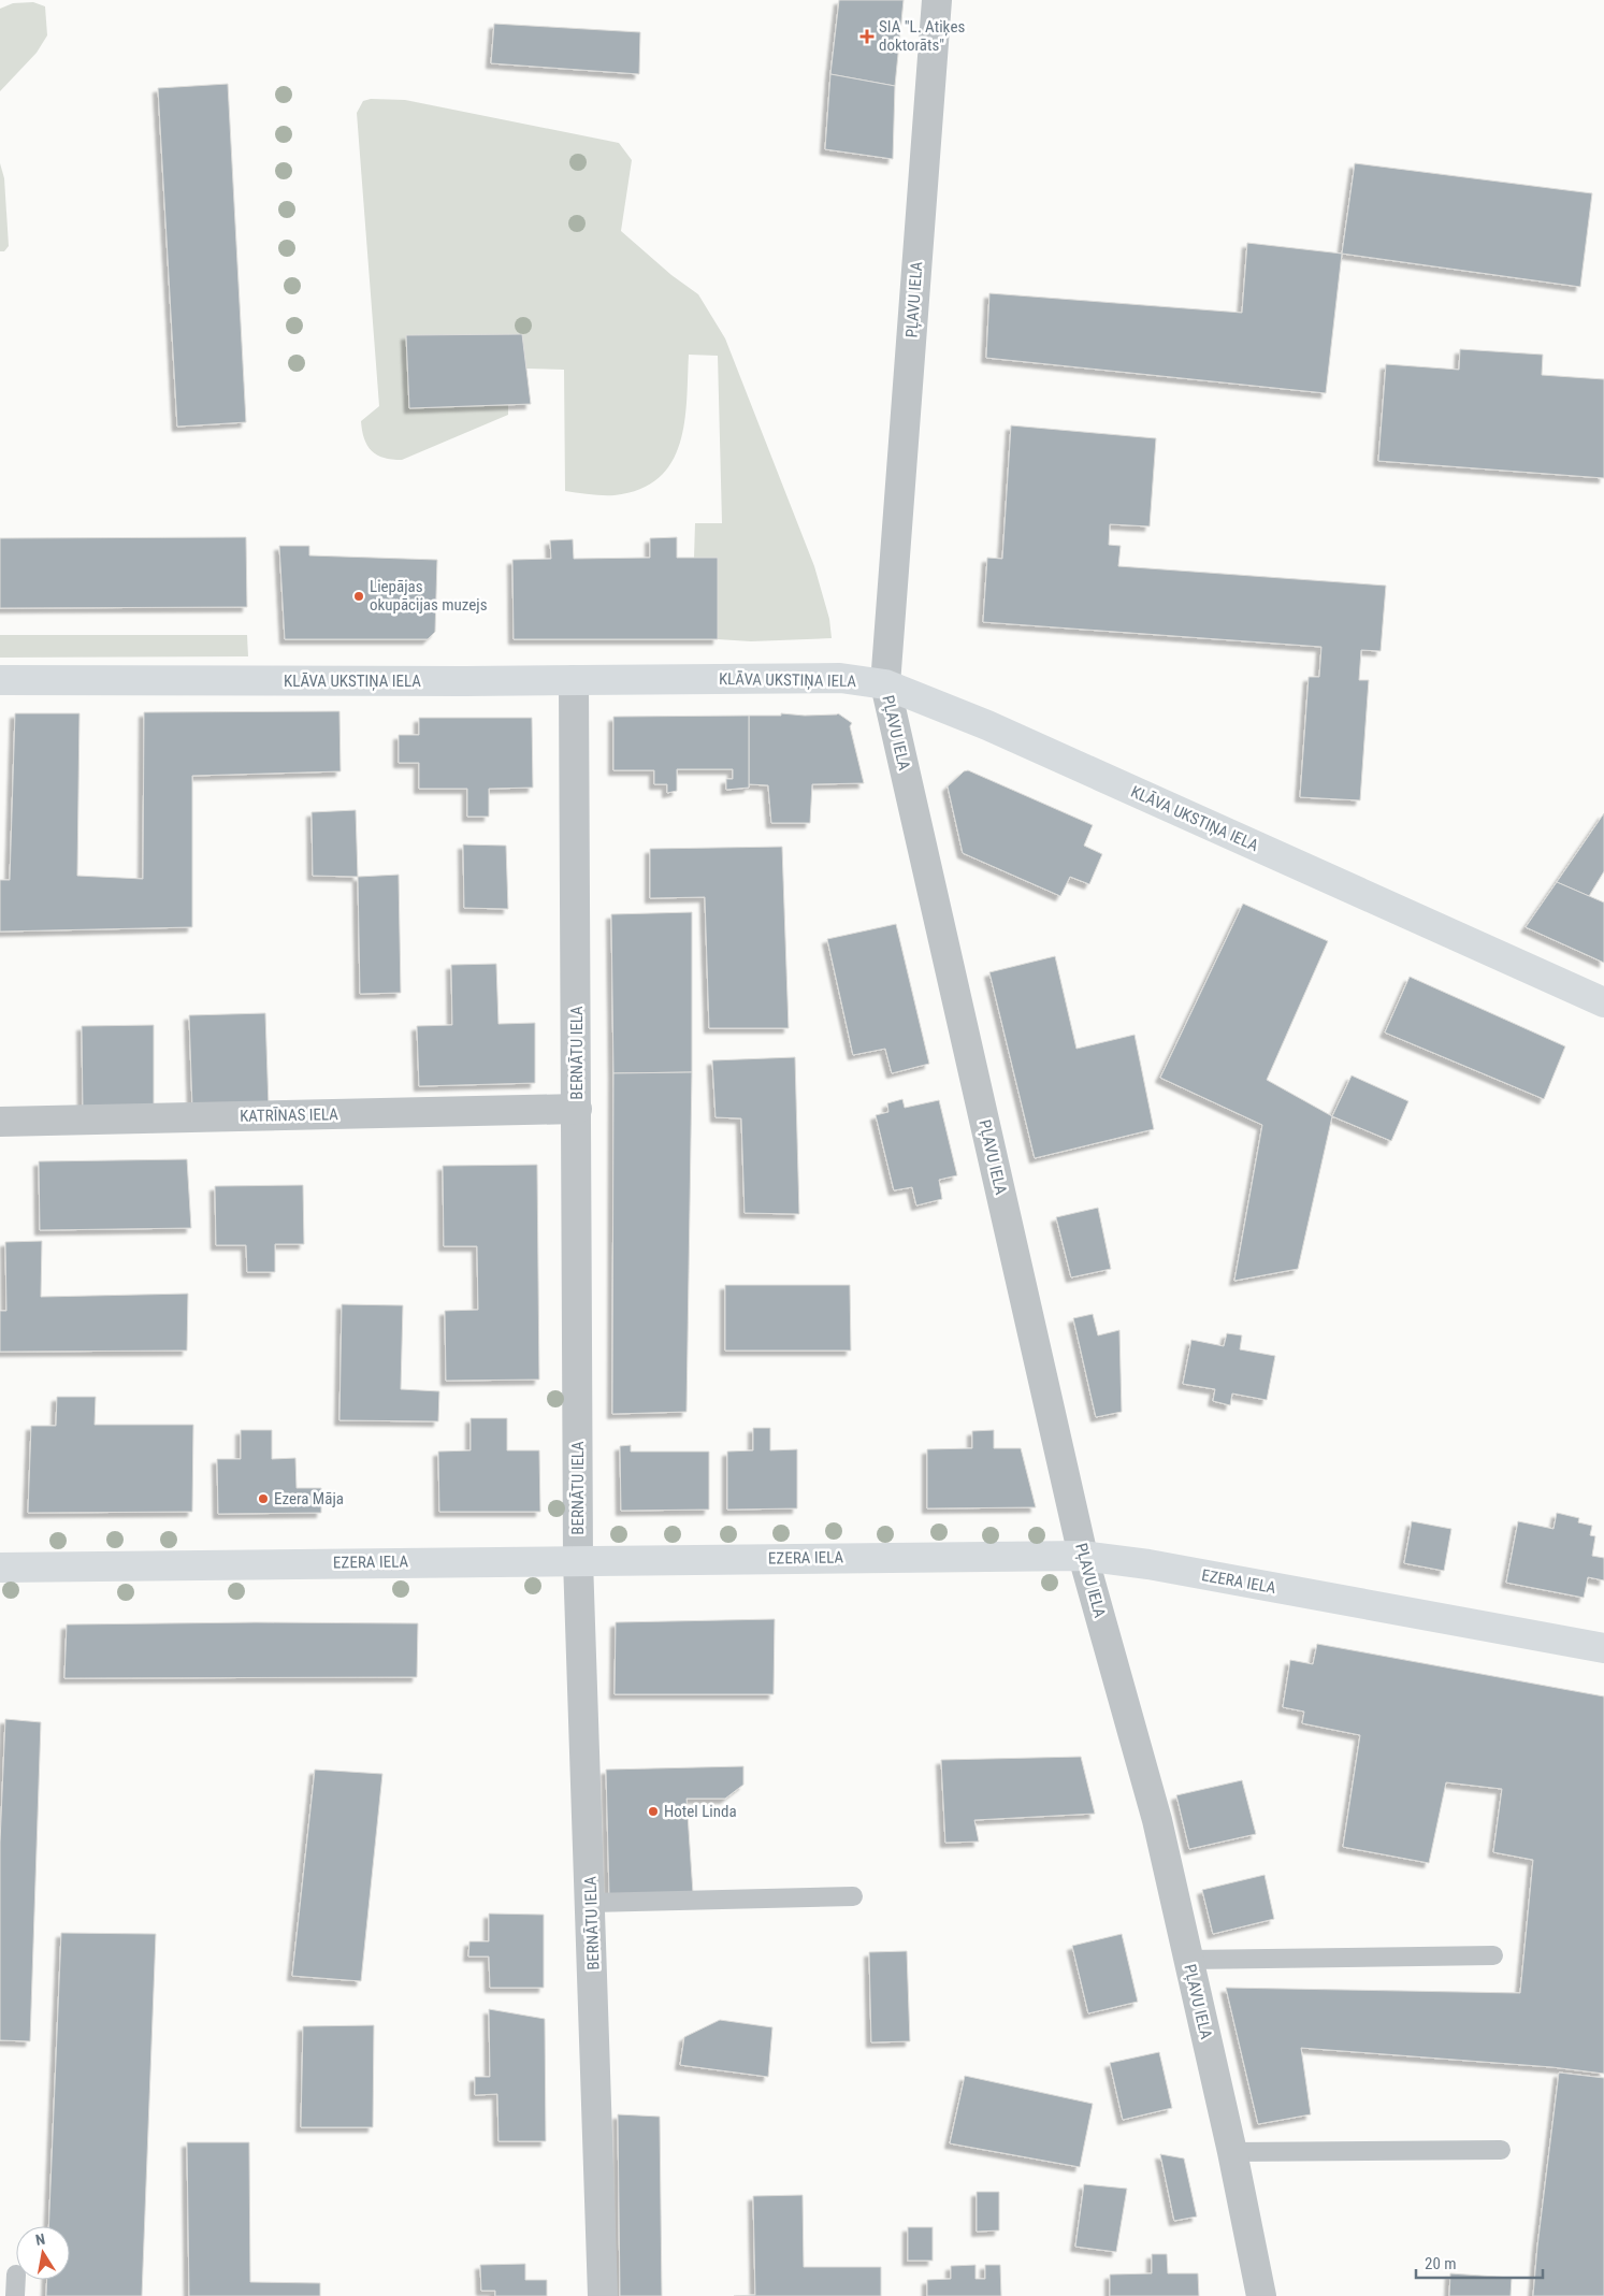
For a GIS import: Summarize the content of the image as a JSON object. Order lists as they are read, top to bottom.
{
  "streets": {
    "street": [
      "PĻAVU IELA",
      "KLĀVA UKSTIŅA IELA",
      "BERNĀTU IELA",
      "KATRĪNAS IELA",
      "EZERA IELA"
    ]
  },
  "crossings": [
    ["PĻAVU IELA", "KLĀVA UKSTIŅA IELA"],
    ["PĻAVU IELA", "EZERA IELA"],
    ["KLĀVA UKSTIŅA IELA", "BERNĀTU IELA"],
    ["BERNĀTU IELA", "KATRĪNAS IELA"],
    ["BERNĀTU IELA", "EZERA IELA"]
  ],
  "places": {
    "health": ["SIA \"L. Аtiķes doktorāts\""],
    "other": ["Liepājas okupācijas muzejs", "Ezera Māja", "Hotel Linda"]
  },
  "scale_bar": "20 m",
  "north": "top"
}
